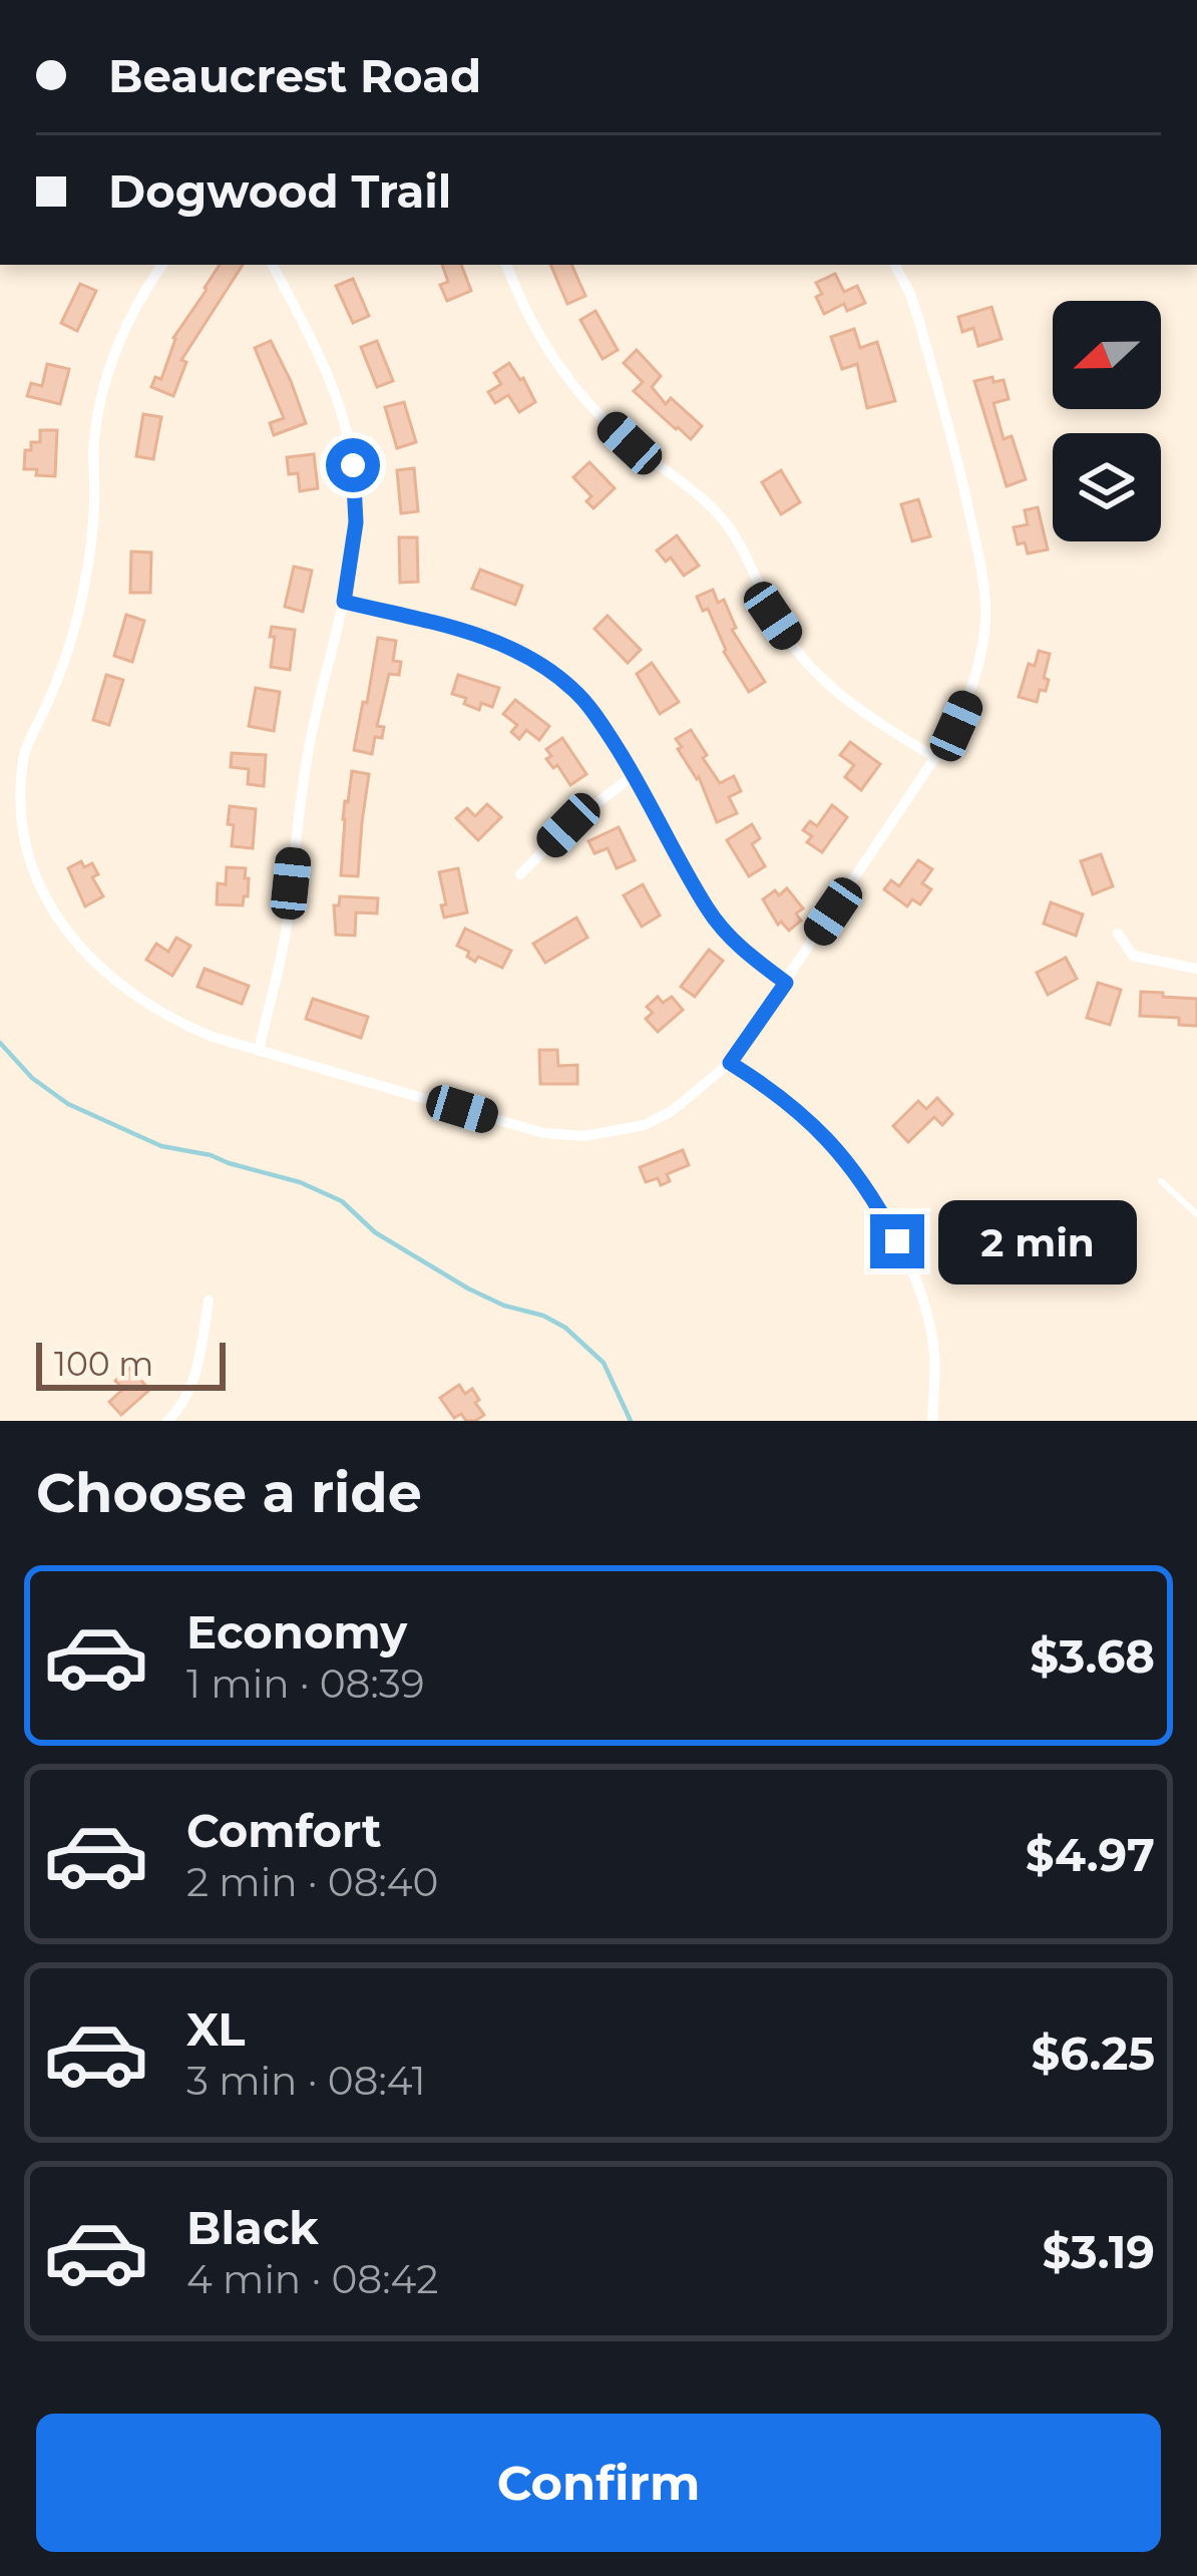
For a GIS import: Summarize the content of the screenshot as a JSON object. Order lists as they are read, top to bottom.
{
  "scale_bar": "100 m",
  "north": "left",
  "page": {
    "banner": ["Beaucrest Road", "Dogwood Trail"],
    "bubble": "2 min",
    "scale": "100 m",
    "heading": "Choose a ride",
    "list": [
      {
        "name": "Economy",
        "note": "1 min · 08:39",
        "value": "$3.68"
      },
      {
        "name": "Comfort",
        "note": "2 min · 08:40",
        "value": "$4.97"
      },
      {
        "name": "XL",
        "note": "3 min · 08:41",
        "value": "$6.25"
      },
      {
        "name": "Black",
        "note": "4 min · 08:42",
        "value": "$3.19"
      }
    ],
    "buttons": "Confirm"
  }
}
